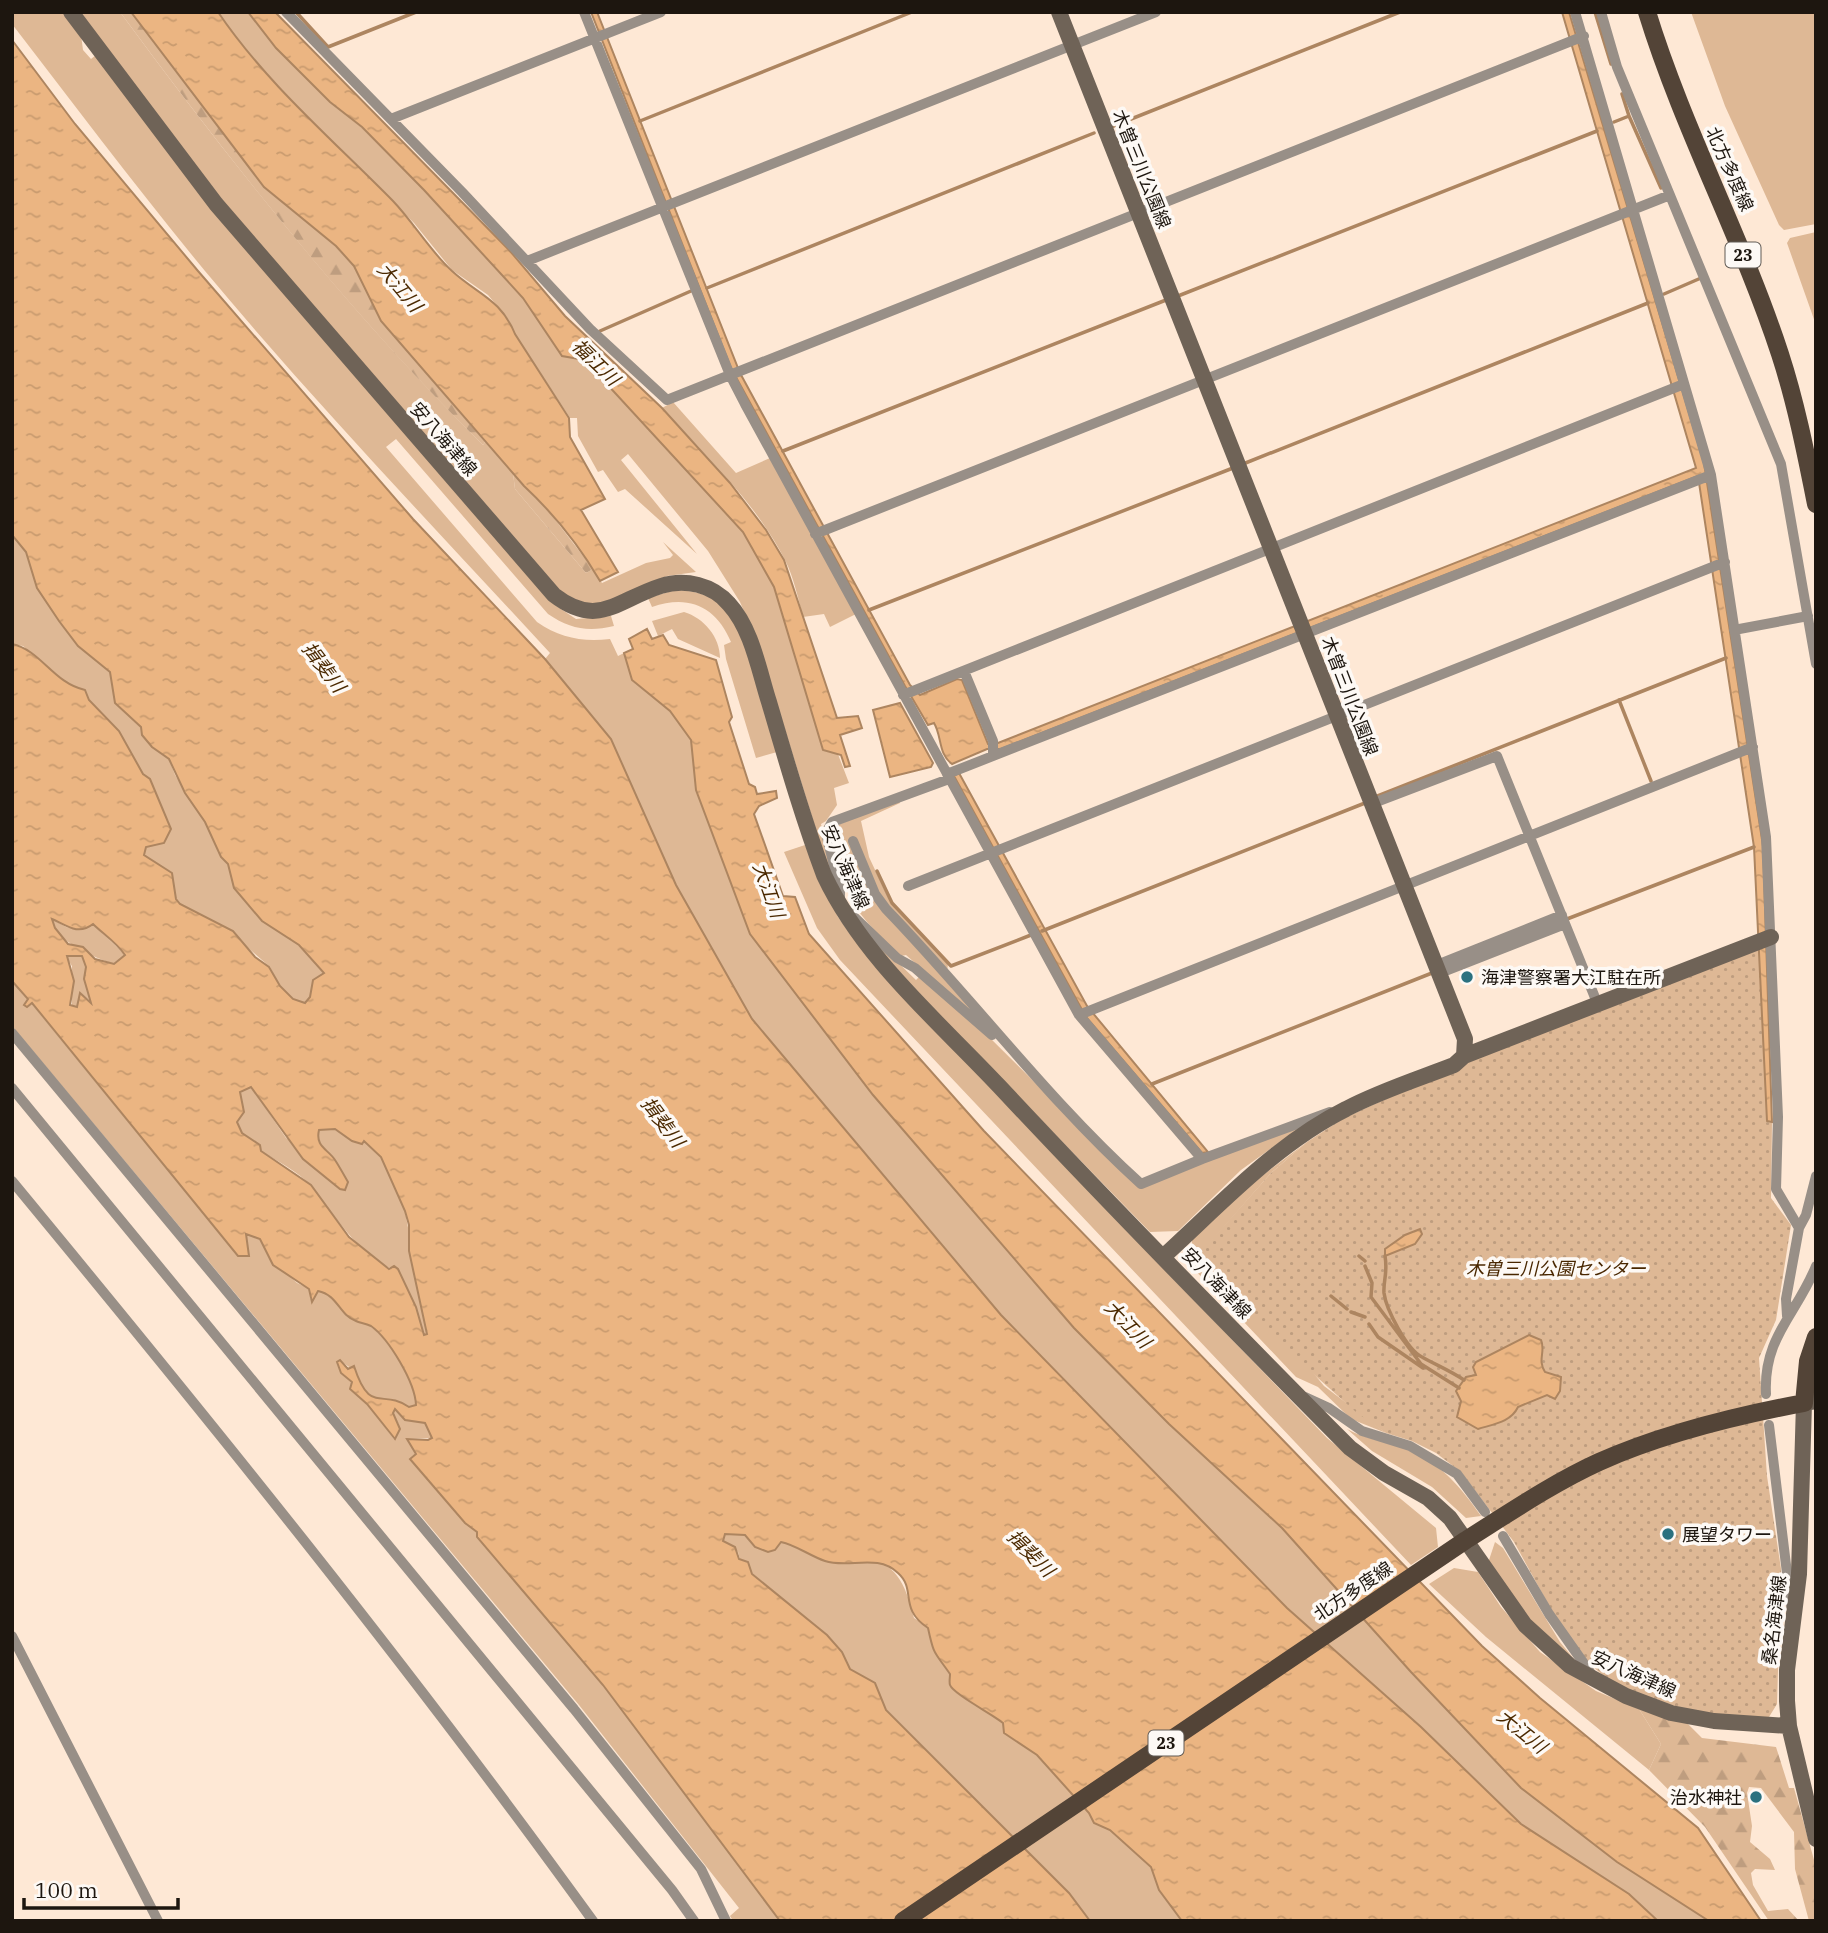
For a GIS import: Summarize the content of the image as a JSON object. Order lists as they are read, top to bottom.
{
  "streets": {
    "main road": [
      "木曽三川公園線",
      "北方多度線",
      "23",
      "安八海津線",
      "桑名海津線"
    ]
  },
  "crossings": [
    ["北方多度線", "安八海津線"],
    ["北方多度線", "桑名海津線"],
    ["安八海津線", "桑名海津線"]
  ],
  "water": ["大江川", "福江川", "揖斐川"],
  "parks": ["木曽三川公園センター"],
  "places": ["海津警察署大江駐在所", "展望タワー", "治水神社"],
  "scale_bar": "100 m"
}
